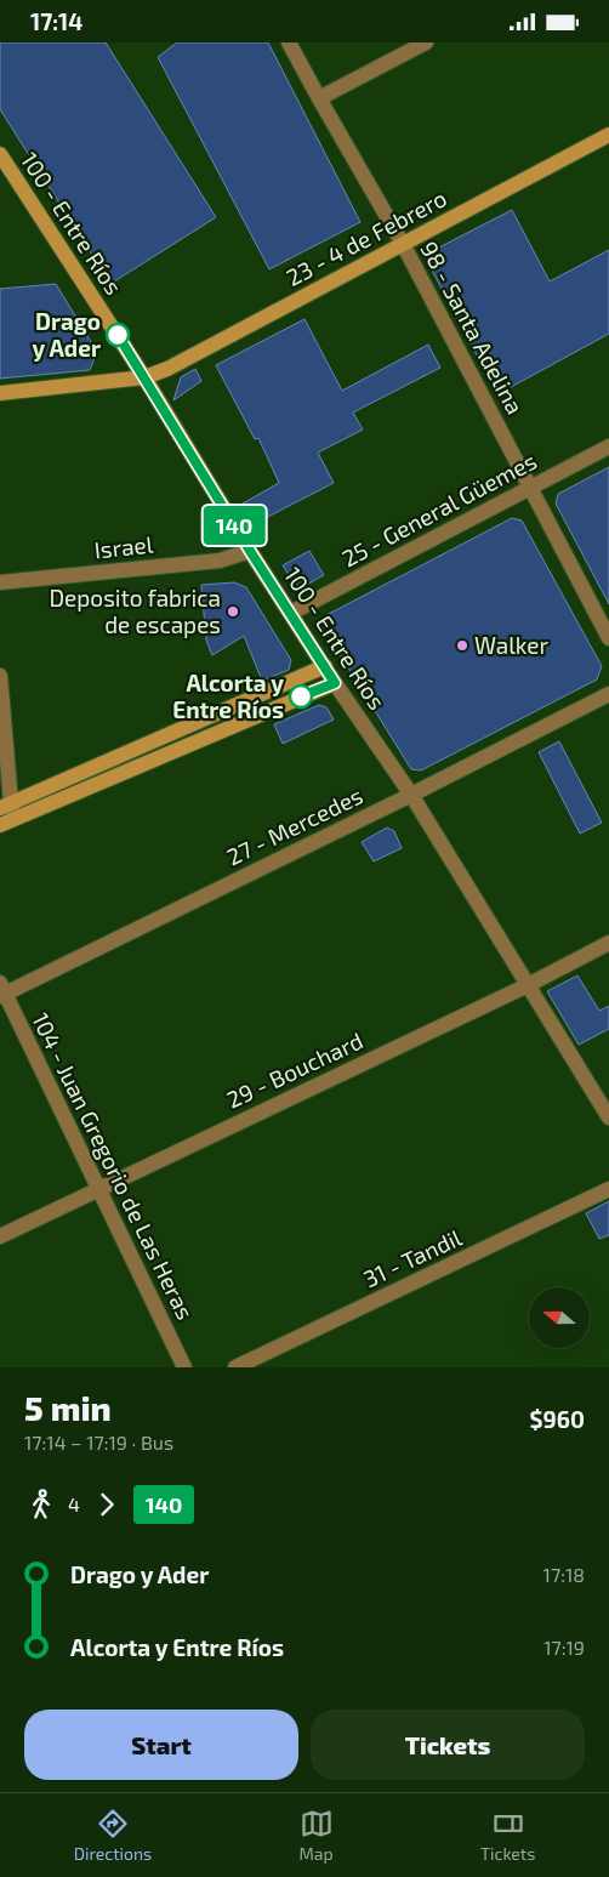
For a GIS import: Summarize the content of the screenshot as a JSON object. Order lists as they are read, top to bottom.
{
  "streets": {
    "main road": ["100 - Entre Ríos", "23 - 4 de Febrero"],
    "street": [
      "98 - Santa Adelina",
      "25 - General Güemes",
      "Israel",
      "27 - Mercedes",
      "29 - Bouchard",
      "104 - Juan Gregorio de Las Heras",
      "31 - Tandil"
    ]
  },
  "crossings": [
    ["100 - Entre Ríos", "23 - 4 de Febrero"],
    ["100 - Entre Ríos", "25 - General Güemes"],
    ["100 - Entre Ríos", "Israel"],
    ["100 - Entre Ríos", "27 - Mercedes"],
    ["100 - Entre Ríos", "29 - Bouchard"],
    ["23 - 4 de Febrero", "98 - Santa Adelina"],
    ["98 - Santa Adelina", "25 - General Güemes"],
    ["27 - Mercedes", "104 - Juan Gregorio de Las Heras"],
    ["29 - Bouchard", "104 - Juan Gregorio de Las Heras"]
  ],
  "places": [
    "Drago y Ader",
    "Deposito fabrica de escapes",
    "Walker",
    "Alcorta y Entre Ríos"
  ],
  "lines": ["bus line 140"],
  "north": "left",
  "page": {
    "status": "17:14",
    "on_map": "140",
    "heading": ["5 min", "17:14 – 17:19 · Bus", "$960"],
    "legs": ["4", "140"],
    "list": [
      {
        "name": "Drago y Ader",
        "value": "17:18"
      },
      {
        "name": "Alcorta y Entre Ríos",
        "value": "17:19"
      }
    ],
    "buttons": ["Start", "Tickets"],
    "tabs": ["Directions", "Map", "Tickets"]
  }
}
